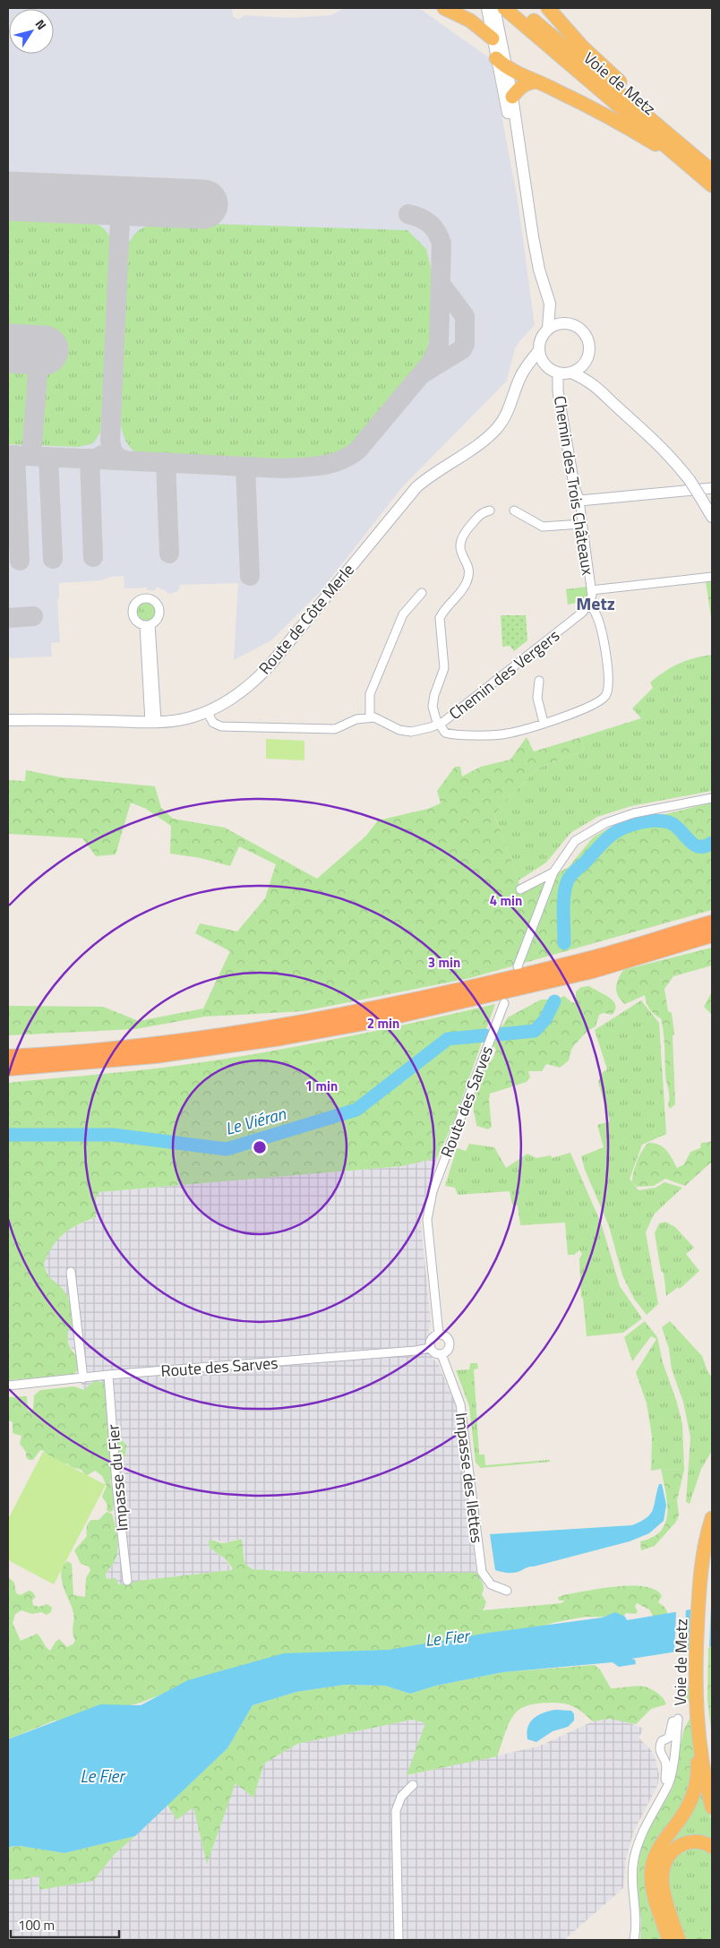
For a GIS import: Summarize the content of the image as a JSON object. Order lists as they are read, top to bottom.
{
  "streets": {
    "highway": ["Voie de Metz"],
    "main road": ["Route de Côte Merle"],
    "street": [
      "Chemin des Trois Châteaux",
      "Chemin des Vergers",
      "Route des Sarves",
      "Impasse du Fier",
      "Impasse des Ilettes"
    ]
  },
  "crossings": [
    ["Chemin des Trois Châteaux", "Route de Côte Merle"],
    ["Chemin des Trois Châteaux", "Chemin des Vergers"],
    ["Route des Sarves", "Impasse du Fier"],
    ["Route des Sarves", "Impasse des Ilettes"]
  ],
  "districts": ["Metz"],
  "water": ["Le Viéran", "Le Fier"],
  "scale_bar": "100 m",
  "north": "top right",
  "rings": [
    "4 min",
    "3 min",
    "2 min",
    "1 min"
  ]
}
